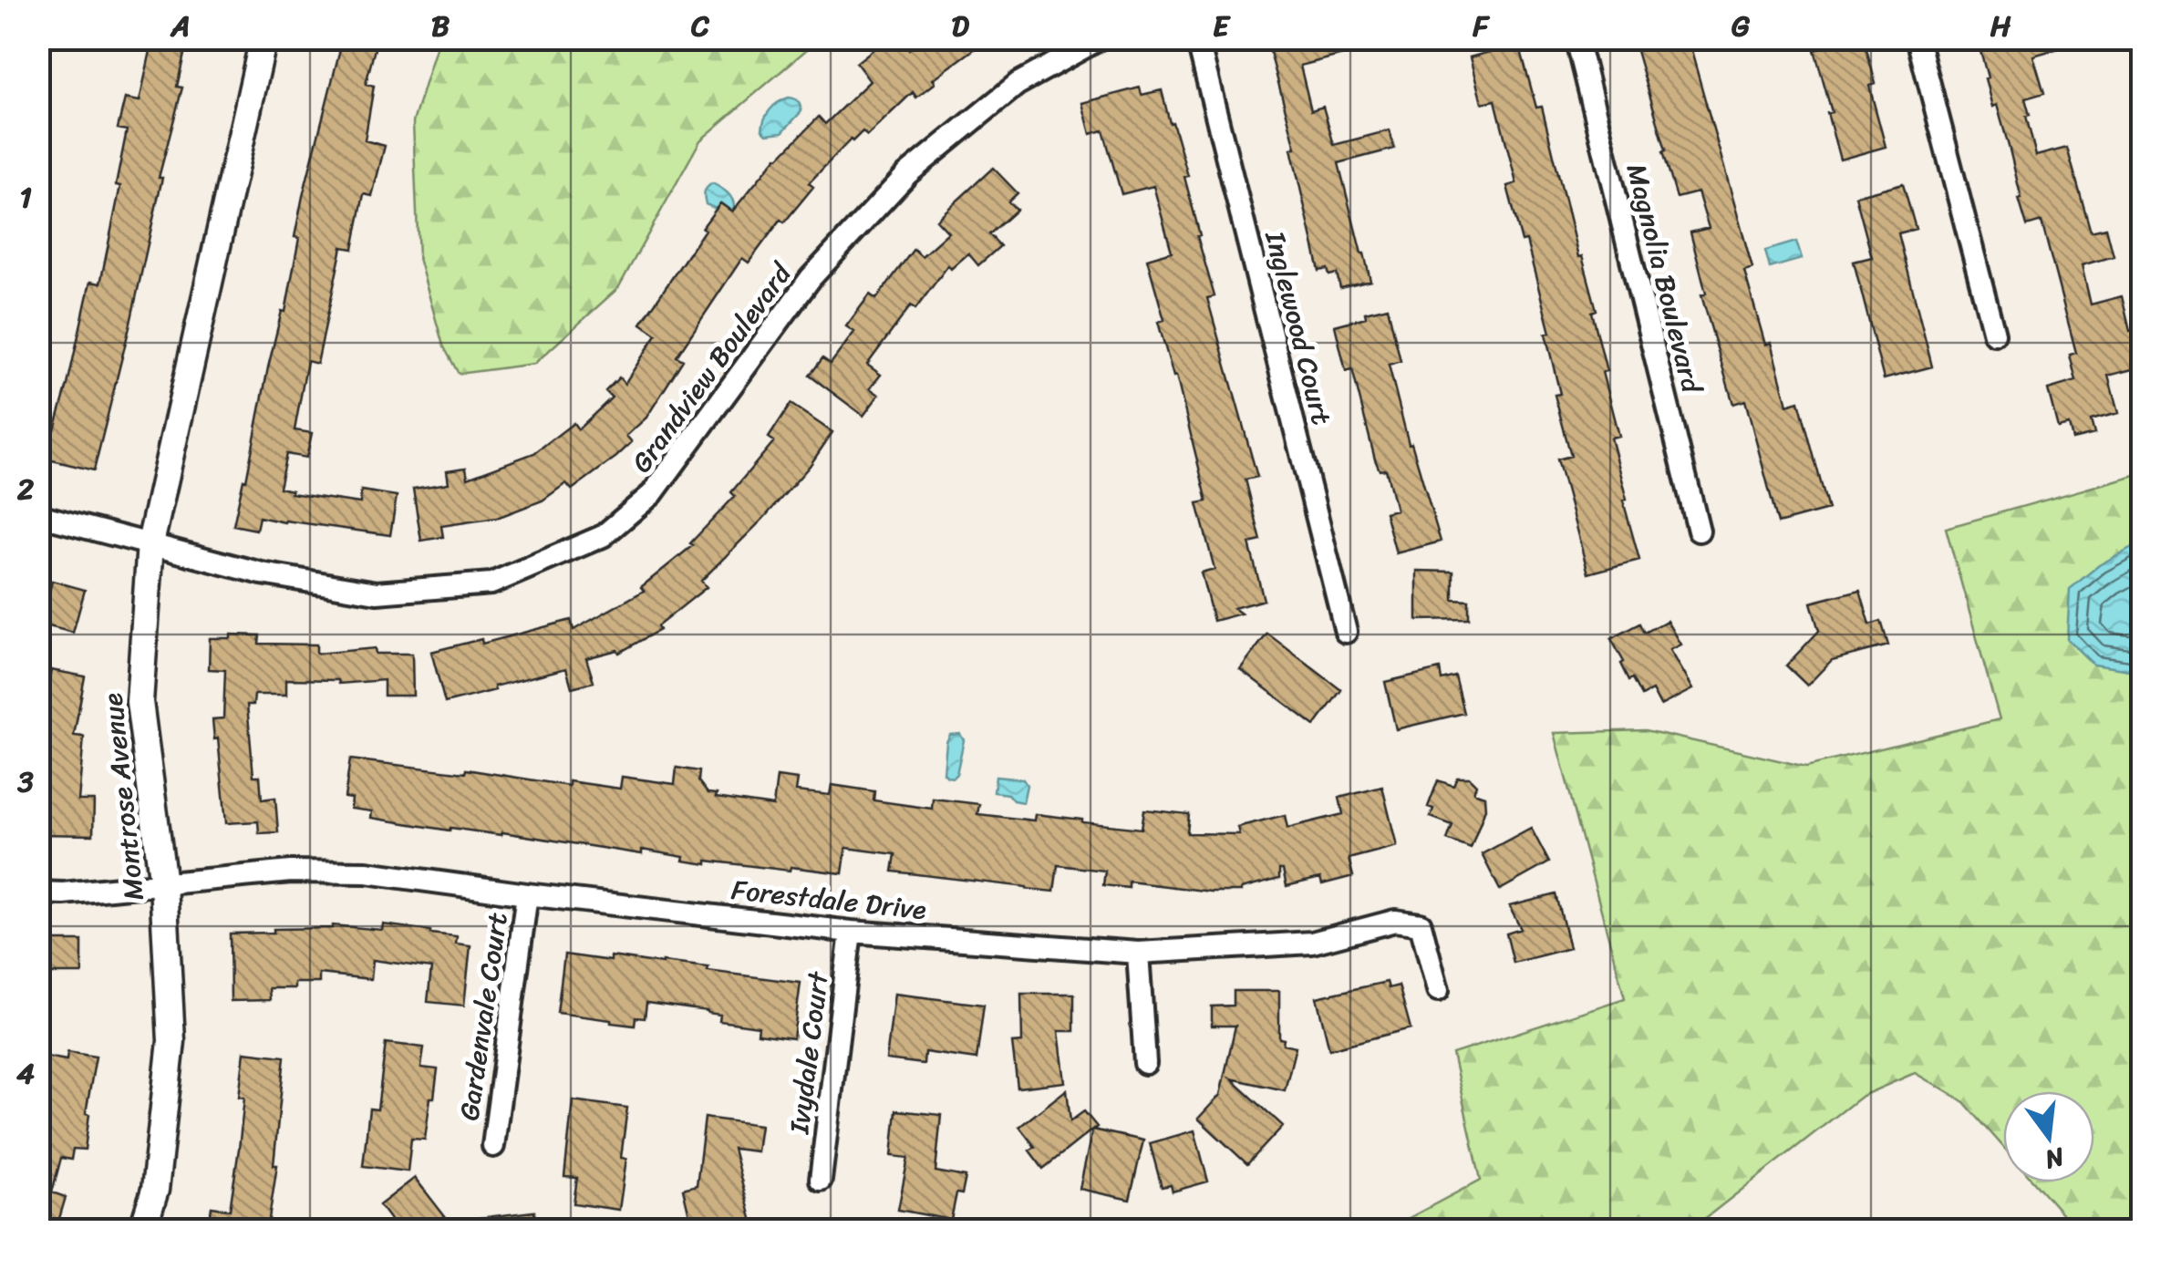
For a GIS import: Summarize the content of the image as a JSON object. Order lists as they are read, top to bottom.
{
  "streets": {
    "street": [
      "Magnolia Boulevard",
      "Inglewood Court",
      "Grandview Boulevard",
      "Montrose Avenue",
      "Forestdale Drive",
      "Gardenvale Court",
      "Ivydale Court"
    ]
  },
  "crossings": [
    ["Grandview Boulevard", "Montrose Avenue"],
    ["Montrose Avenue", "Forestdale Drive"],
    ["Forestdale Drive", "Gardenvale Court"],
    ["Forestdale Drive", "Ivydale Court"]
  ],
  "north": "bottom",
  "grid": {
    "columns": [
      "A",
      "B",
      "C",
      "D",
      "E",
      "F",
      "G",
      "H"
    ],
    "rows": [
      "1",
      "2",
      "3",
      "4"
    ]
  }
}
